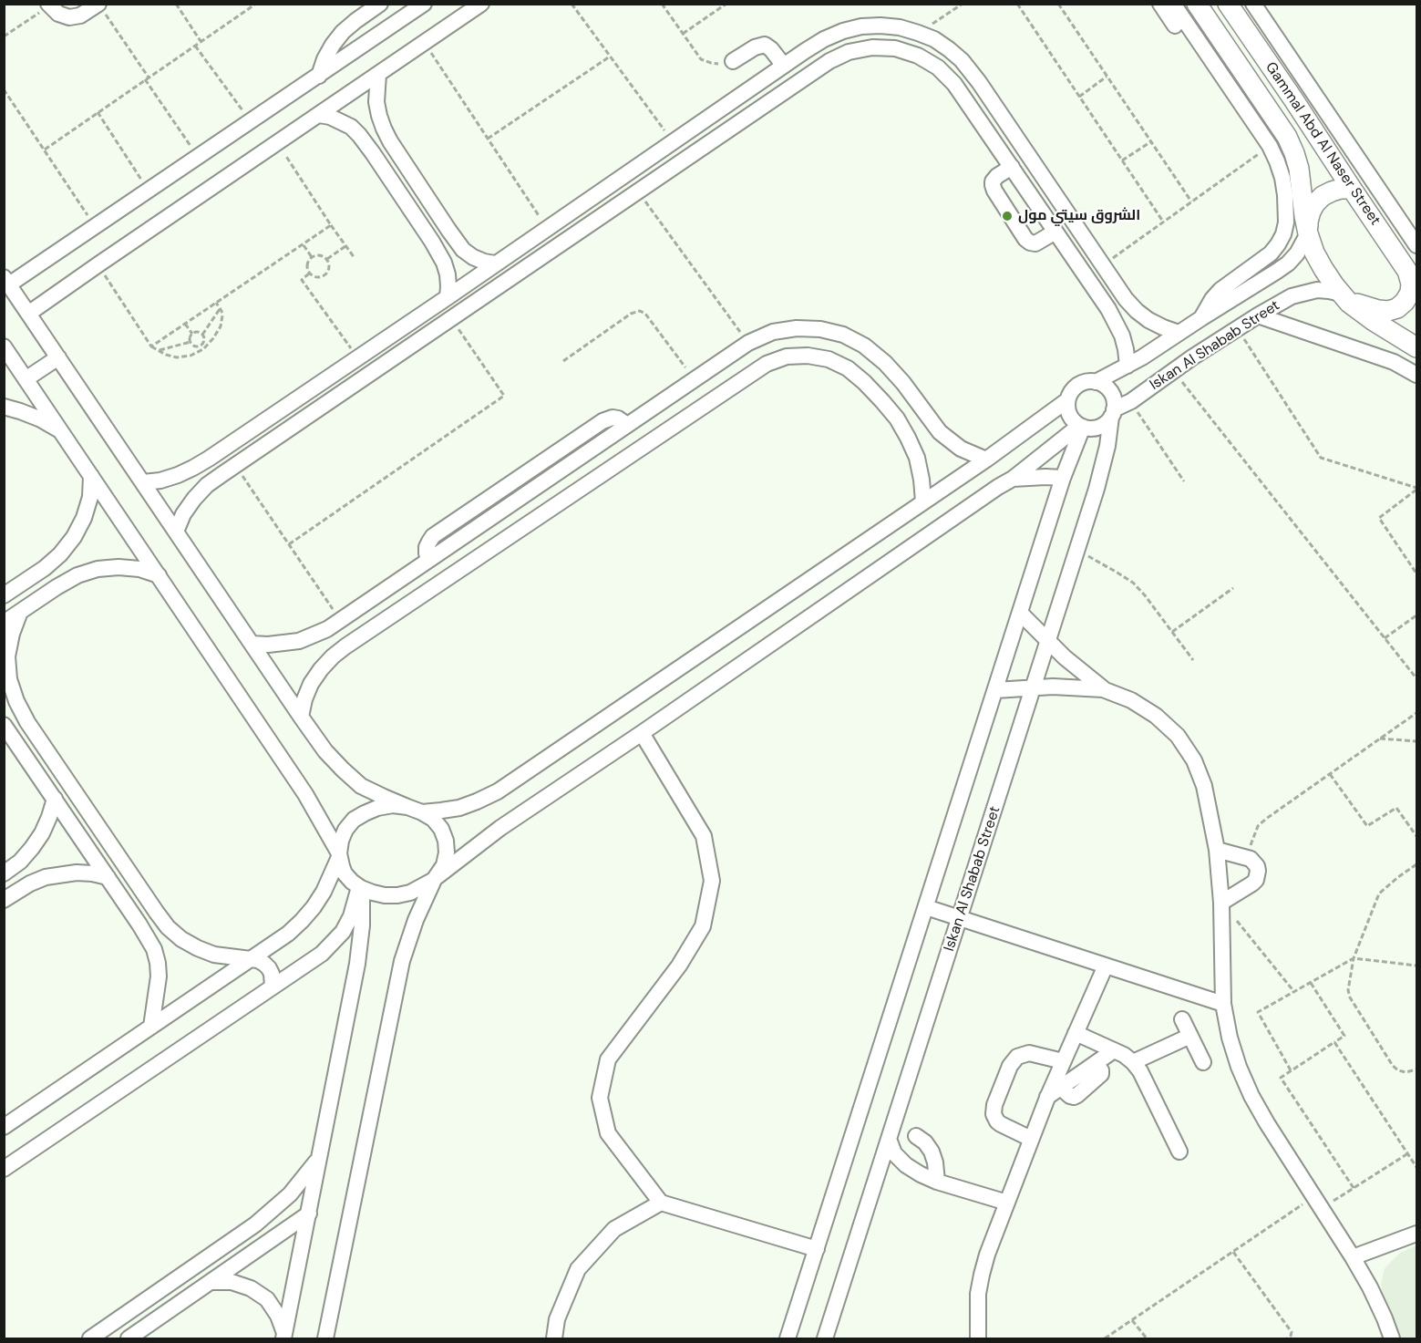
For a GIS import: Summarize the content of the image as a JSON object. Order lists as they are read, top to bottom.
{
  "streets": {
    "main road": ["Gammal Abd Al Naser Street"],
    "street": ["Iskan Al Shabab Street"]
  },
  "crossings": [
    ["Gammal Abd Al Naser Street", "Iskan Al Shabab Street"]
  ],
  "places": ["الشروق سيتي مول"]
}
